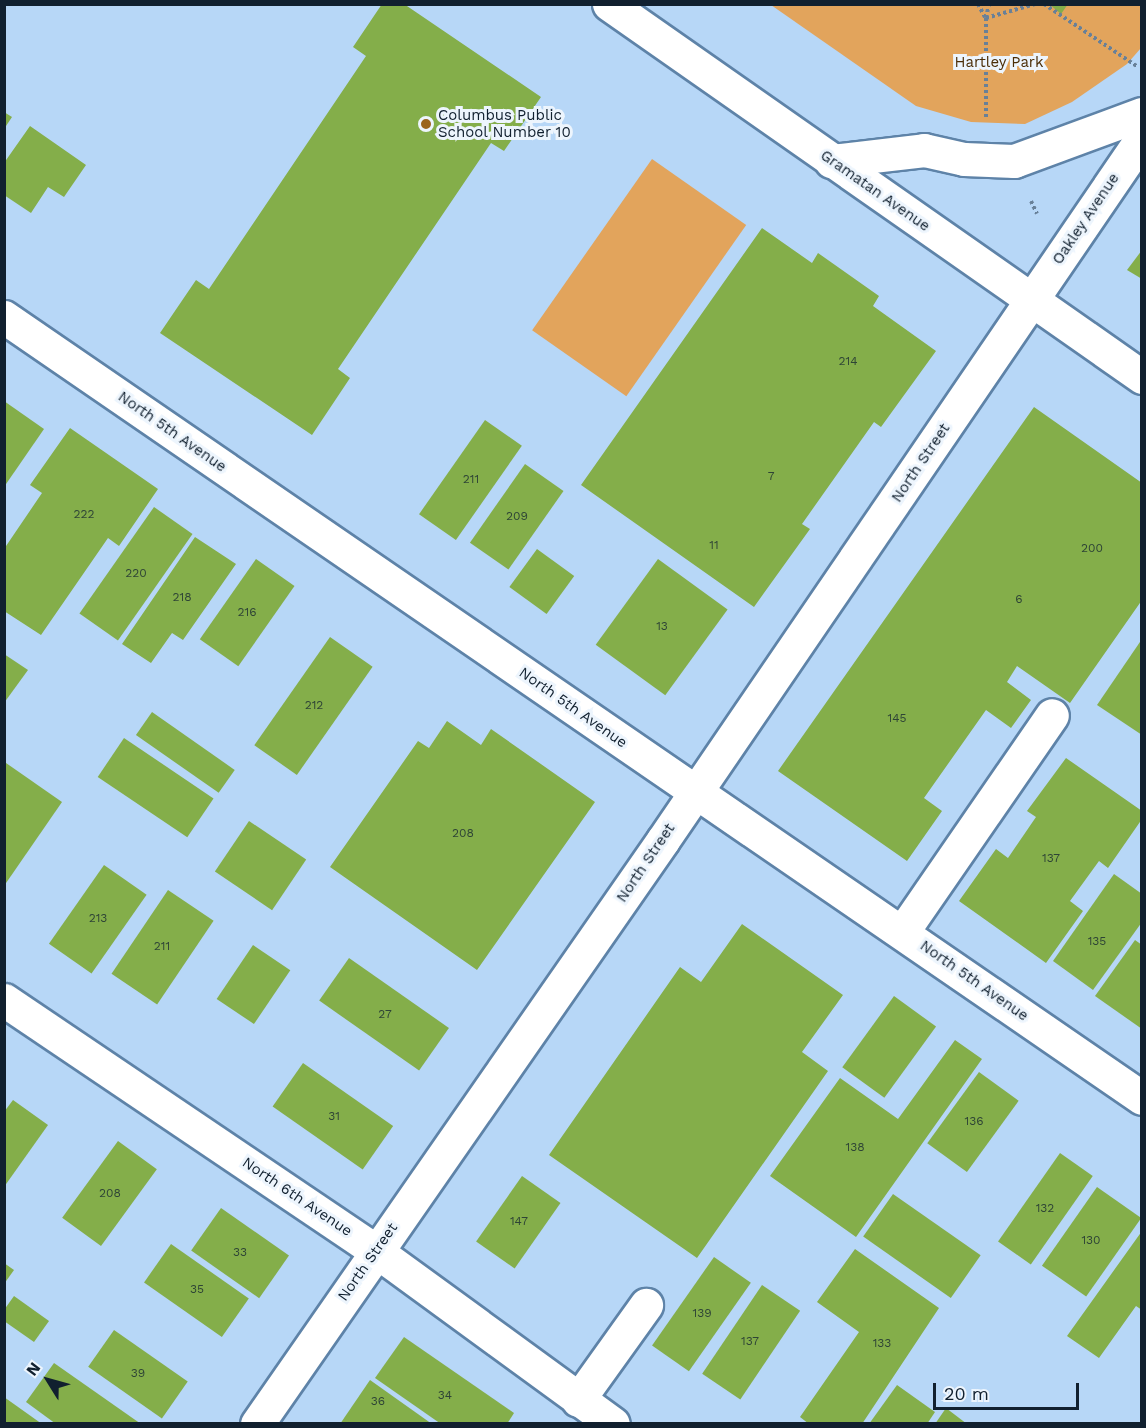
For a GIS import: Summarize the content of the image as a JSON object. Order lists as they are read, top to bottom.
{
  "streets": {
    "street": [
      "Gramatan Avenue",
      "Oakley Avenue",
      "North 5th Avenue",
      "North Street",
      "North 6th Avenue"
    ]
  },
  "crossings": [
    ["Gramatan Avenue", "Oakley Avenue"],
    ["Gramatan Avenue", "North Street"],
    ["Oakley Avenue", "North Street"],
    ["North 5th Avenue", "North Street"],
    ["North Street", "North 6th Avenue"]
  ],
  "parks": ["Hartley Park"],
  "places": ["Columbus Public School Number 10"],
  "house_numbers": [
    "214",
    "7",
    "211",
    "222",
    "209",
    "11",
    "200",
    "220",
    "218",
    "6",
    "216",
    "13",
    "212",
    "145",
    "208",
    "137",
    "213",
    "135",
    "211",
    "27",
    "31",
    "136",
    "138",
    "208",
    "132",
    "147",
    "130",
    "33",
    "35",
    "139",
    "137",
    "133",
    "39",
    "34",
    "36"
  ],
  "scale_bar": "20 m",
  "north": "top left"
}
